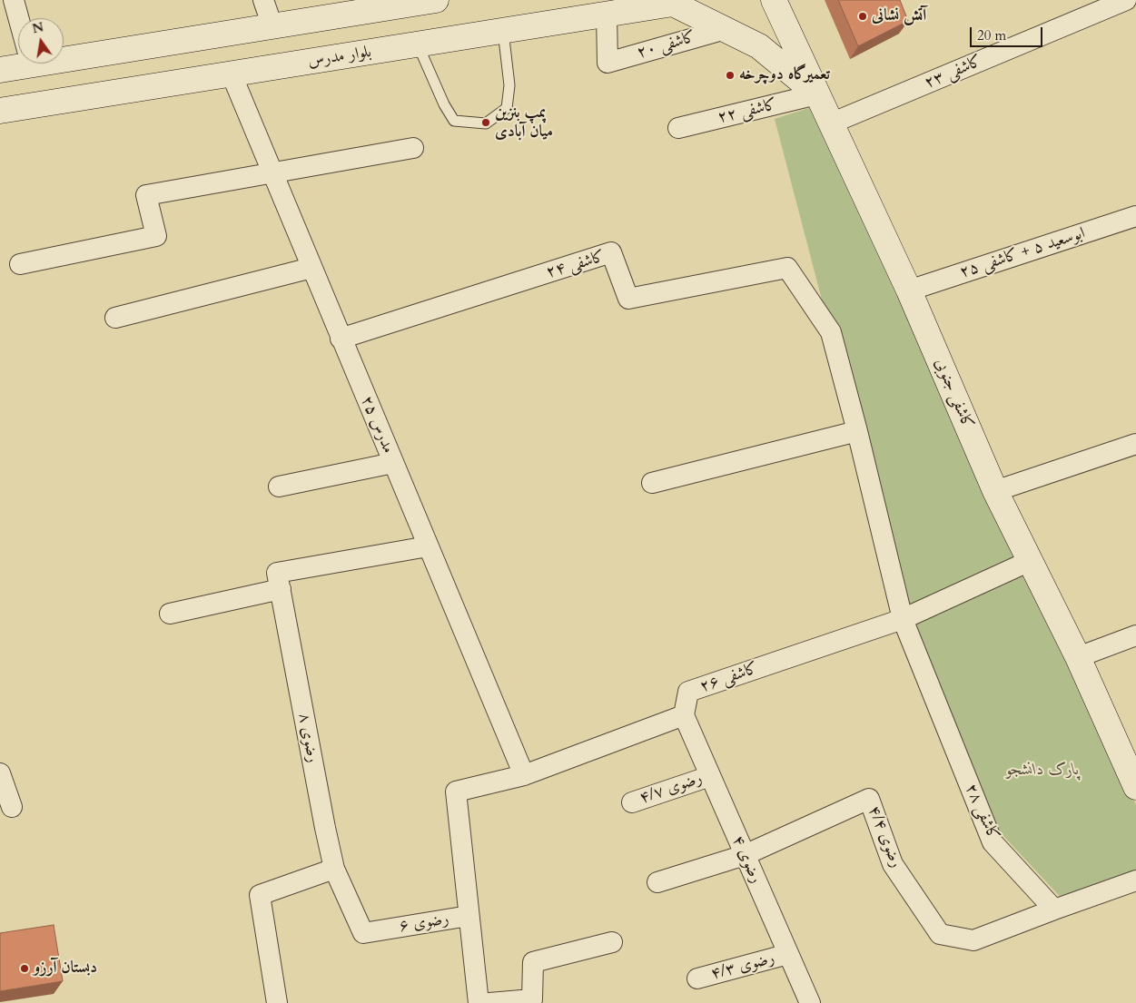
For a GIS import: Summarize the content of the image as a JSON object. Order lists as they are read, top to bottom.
{
  "streets": {
    "main road": ["بلوار مدرس", "کاشفی جنوبی"],
    "street": [
      "کاشفی ۲۰",
      "کاشفی ۲۳",
      "کاشفی ۲۲",
      "ابوسعید ۵ + کاشفی ۲۵",
      "کاشفی ۲۴",
      "مدرس ۲۵",
      "کاشفی ۲۶",
      "رضوی ۸",
      "رضوی ۴/۷",
      "کاشفی ۲۸",
      "رضوی ۴/۴",
      "رضوی ۴",
      "رضوی ۶",
      "رضوی ۴/۳"
    ]
  },
  "crossings": [
    ["کاشفی ۲۰", "بلوار مدرس"],
    ["بلوار مدرس", "مدرس ۲۵"],
    ["کاشفی ۲۳", "کاشفی جنوبی"],
    ["کاشفی ۲۲", "کاشفی جنوبی"],
    ["ابوسعید ۵ + کاشفی ۲۵", "کاشفی جنوبی"],
    ["کاشفی ۲۴", "مدرس ۲۵"],
    ["کاشفی ۲۴", "کاشفی ۲۸"],
    ["مدرس ۲۵", "رضوی ۸"],
    ["کاشفی ۲۶", "کاشفی ۲۸"],
    ["کاشفی ۲۶", "رضوی ۴"],
    ["رضوی ۸", "رضوی ۶"],
    ["رضوی ۴/۷", "رضوی ۴"],
    ["کاشفی ۲۸", "رضوی ۴/۴"],
    ["رضوی ۴/۴", "رضوی ۴"],
    ["رضوی ۴", "رضوی ۴/۳"]
  ],
  "parks": ["پارک دانشجو"],
  "places": [
    "آتش نشانی",
    "تعمیرگاه دوچرخه",
    "پمپ بنزین میان آبادی",
    "دبستان آرزو"
  ],
  "scale_bar": "20 m",
  "north": "top"
}
